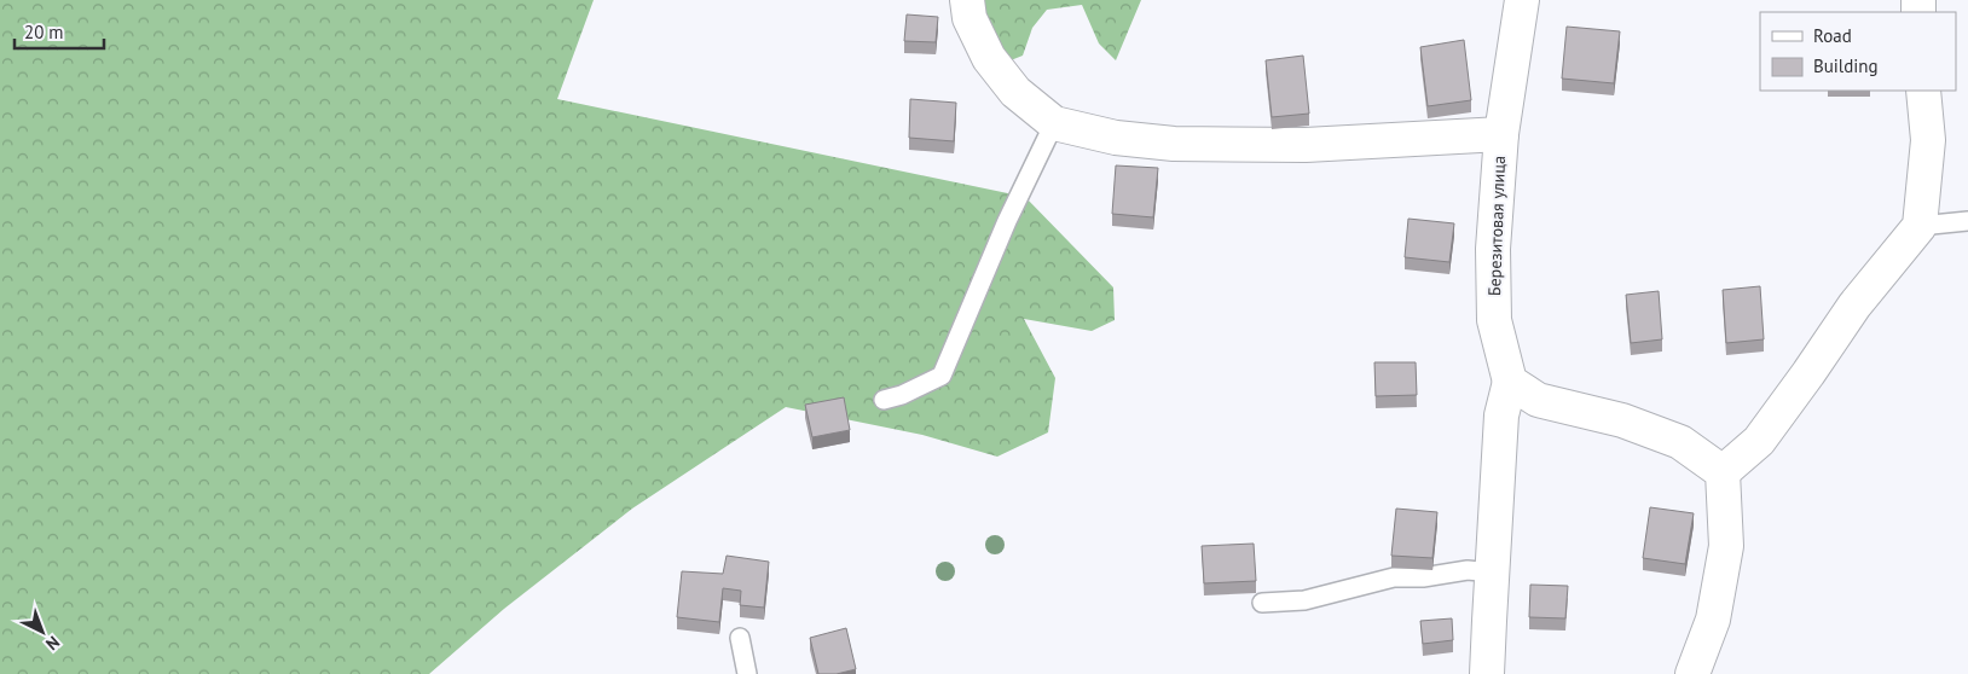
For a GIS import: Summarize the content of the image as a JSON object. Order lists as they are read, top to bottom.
{
  "streets": {
    "street": ["Березитовая улица"]
  },
  "legend": ["Road", "Building"],
  "scale_bar": "20 m",
  "north": "bottom right"
}
